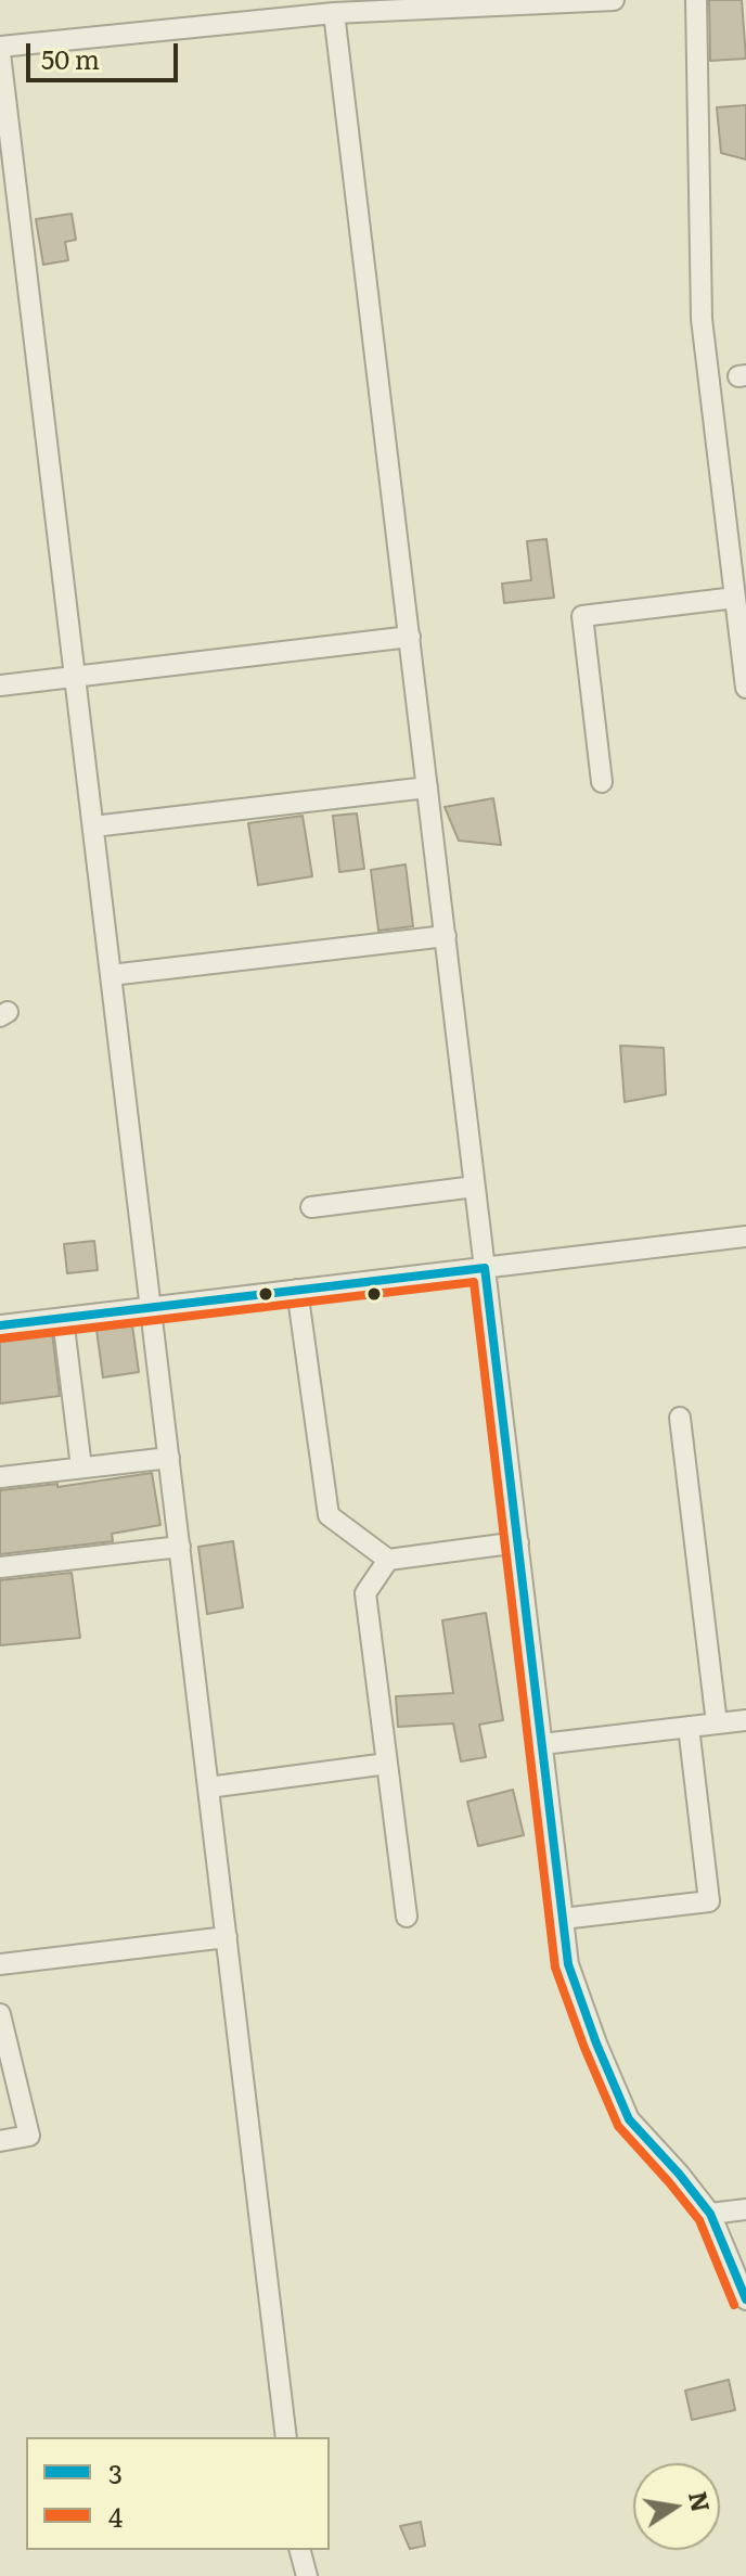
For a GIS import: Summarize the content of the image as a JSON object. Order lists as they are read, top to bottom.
{
  "lines": ["transit line 3", "transit line 4"],
  "legend": ["3", "4"],
  "scale_bar": "50 m",
  "north": "right"
}
